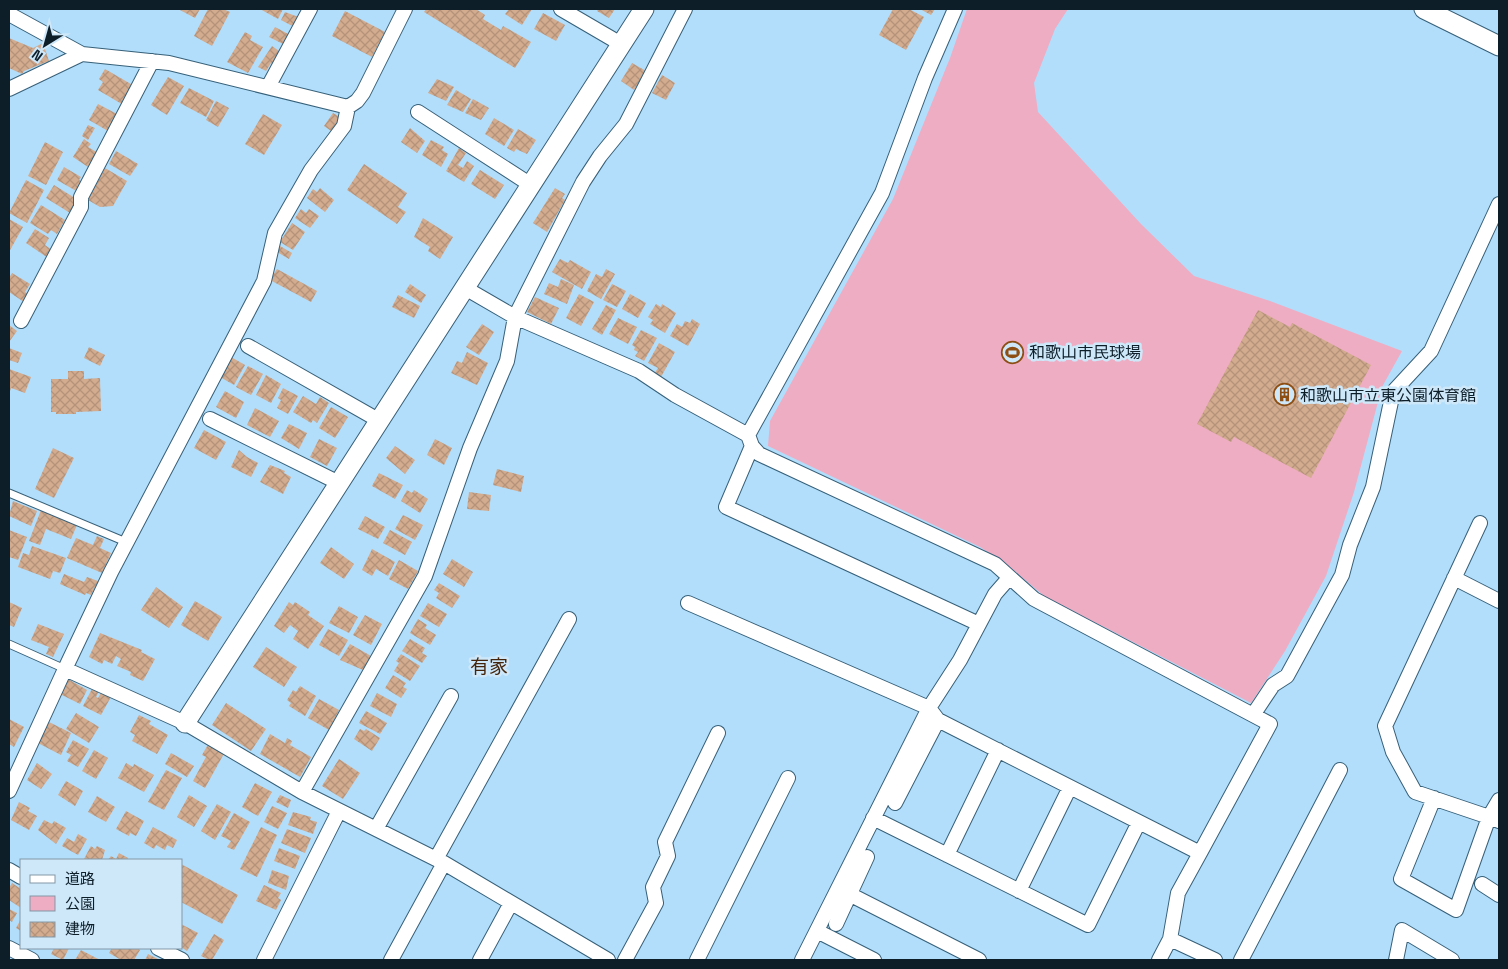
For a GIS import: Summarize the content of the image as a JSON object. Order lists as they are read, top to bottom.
{
  "districts": ["有家"],
  "places": {
    "sports": ["和歌山市民球場"],
    "building": ["和歌山市立東公園体育館"]
  },
  "legend": ["道路", "公園", "建物"],
  "north": "bottom left"
}
